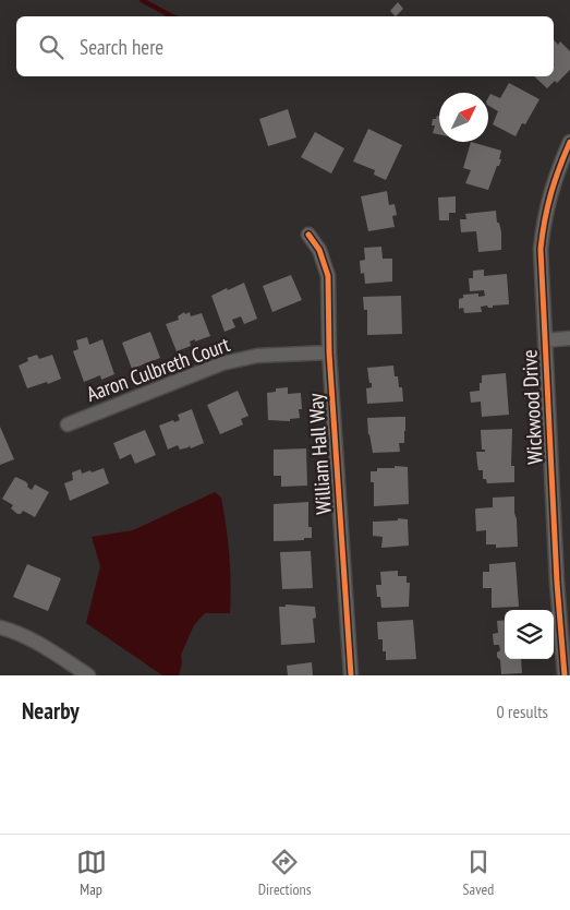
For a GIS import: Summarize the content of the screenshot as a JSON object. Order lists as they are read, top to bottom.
{
  "streets": {
    "street": ["Aaron Culbreth Court", "Wickwood Drive", "William Hall Way"]
  },
  "crossings": [
    ["Aaron Culbreth Court", "William Hall Way"]
  ],
  "north": "top right",
  "page": {
    "search": "Search here",
    "heading": ["Nearby", "0 results"],
    "nav": ["Map", "Directions", "Saved"]
  }
}
